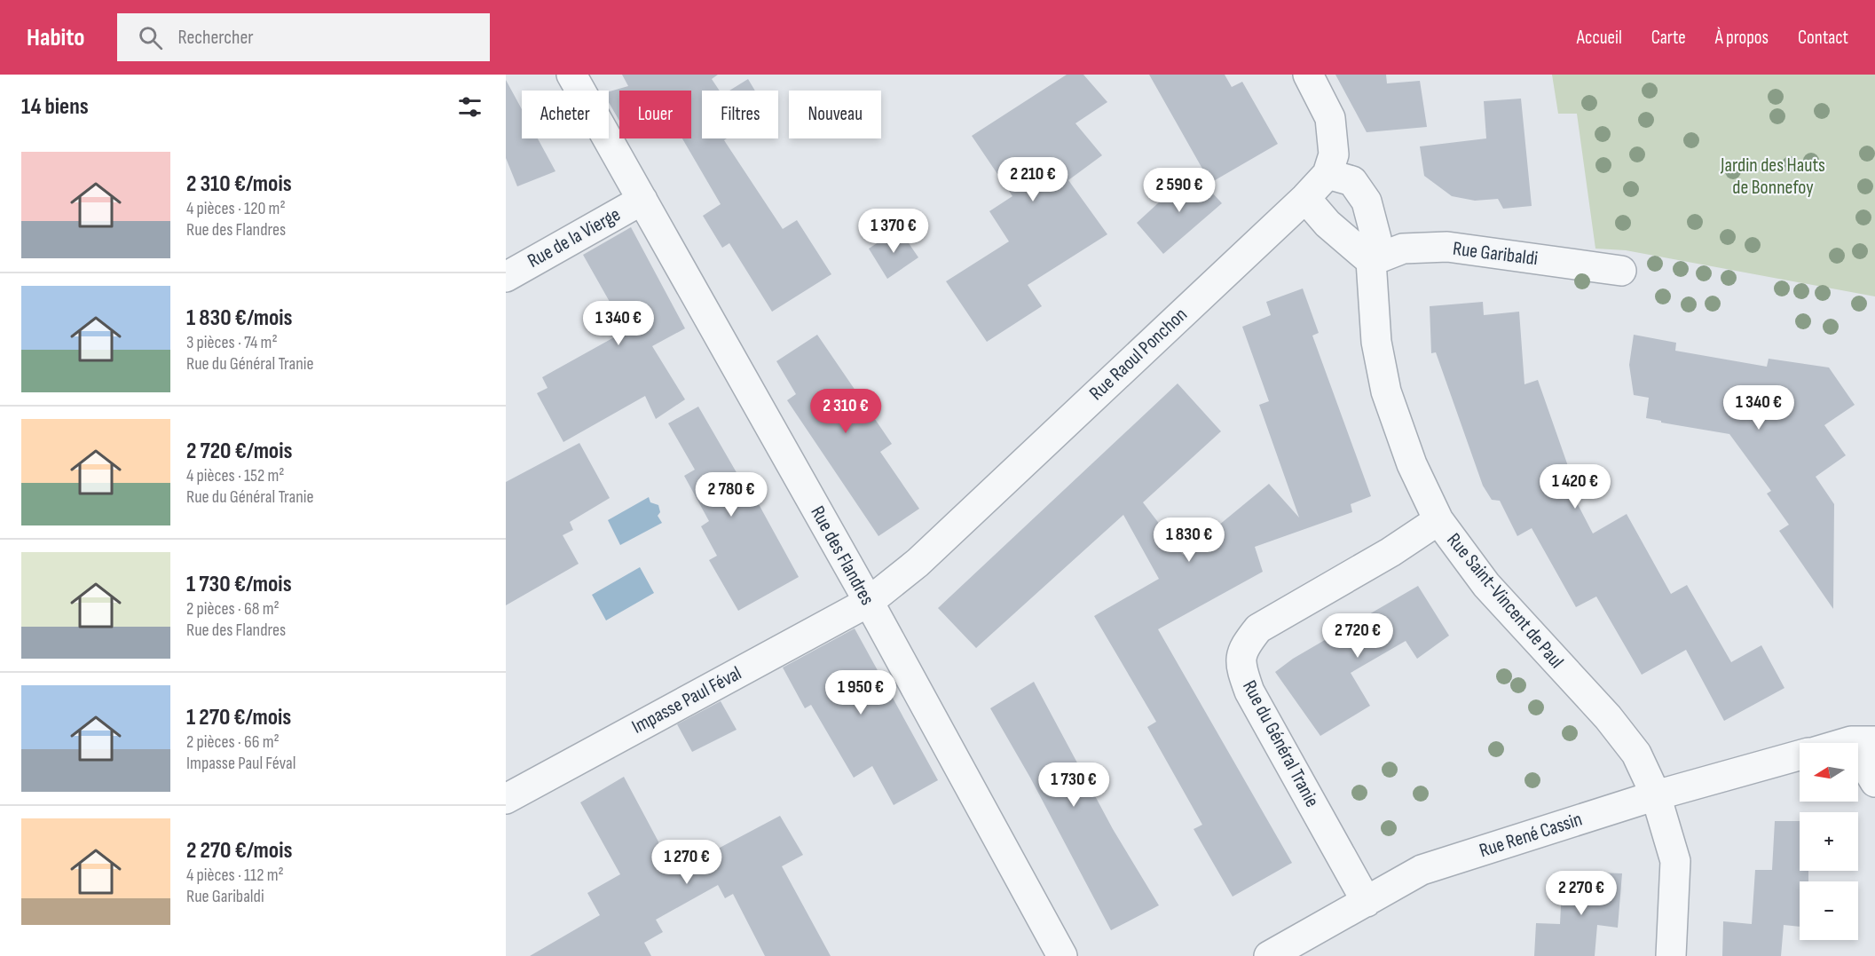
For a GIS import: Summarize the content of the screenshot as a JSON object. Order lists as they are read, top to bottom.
{
  "streets": {
    "street": [
      "Rue de la Vierge",
      "Rue Garibaldi",
      "Rue Raoul Ponchon",
      "Rue des Flandres",
      "Rue Saint-Vincent de Paul",
      "Impasse Paul Féval",
      "Rue du Général Tranie",
      "Rue René Cassin"
    ]
  },
  "crossings": [
    ["Rue de la Vierge", "Rue des Flandres"],
    ["Rue Garibaldi", "Rue Saint-Vincent de Paul"],
    ["Rue Raoul Ponchon", "Rue des Flandres"],
    ["Rue Raoul Ponchon", "Rue Saint-Vincent de Paul"],
    ["Rue Raoul Ponchon", "Impasse Paul Féval"],
    ["Rue des Flandres", "Impasse Paul Féval"],
    ["Rue Saint-Vincent de Paul", "Rue du Général Tranie"],
    ["Rue Saint-Vincent de Paul", "Rue René Cassin"],
    ["Rue du Général Tranie", "Rue René Cassin"]
  ],
  "parks": ["Jardin des Hauts de Bonnefoy"],
  "north": "left",
  "page": {
    "header": "Habito",
    "search": "Rechercher",
    "nav": [
      "Accueil",
      "Carte",
      "À propos",
      "Contact"
    ],
    "heading": "14 biens",
    "chip": [
      "Acheter",
      "Louer",
      "Filtres",
      "Nouveau"
    ],
    "list": [
      {
        "name": "2 310 €/mois",
        "note": "4 pièces · 120 m² · Rue des Flandres"
      },
      {
        "name": "1 830 €/mois",
        "note": "3 pièces · 74 m² · Rue du Général Tranie"
      },
      {
        "name": "2 720 €/mois",
        "note": "4 pièces · 152 m² · Rue du Général Tranie"
      },
      {
        "name": "1 730 €/mois",
        "note": "2 pièces · 68 m² · Rue des Flandres"
      },
      {
        "name": "1 270 €/mois",
        "note": "2 pièces · 66 m² · Impasse Paul Féval"
      },
      {
        "name": "2 270 €/mois",
        "note": "4 pièces · 112 m² · Rue Garibaldi"
      }
    ],
    "price": [
      "2 210 €",
      "2 590 €",
      "1 370 €",
      "1 340 €",
      "1 340 €",
      "2 310 €",
      "1 420 €",
      "2 780 €",
      "1 830 €",
      "2 720 €",
      "1 950 €",
      "1 730 €",
      "1 270 €",
      "2 270 €"
    ],
    "map_buttons": ["+", "−"]
  }
}
